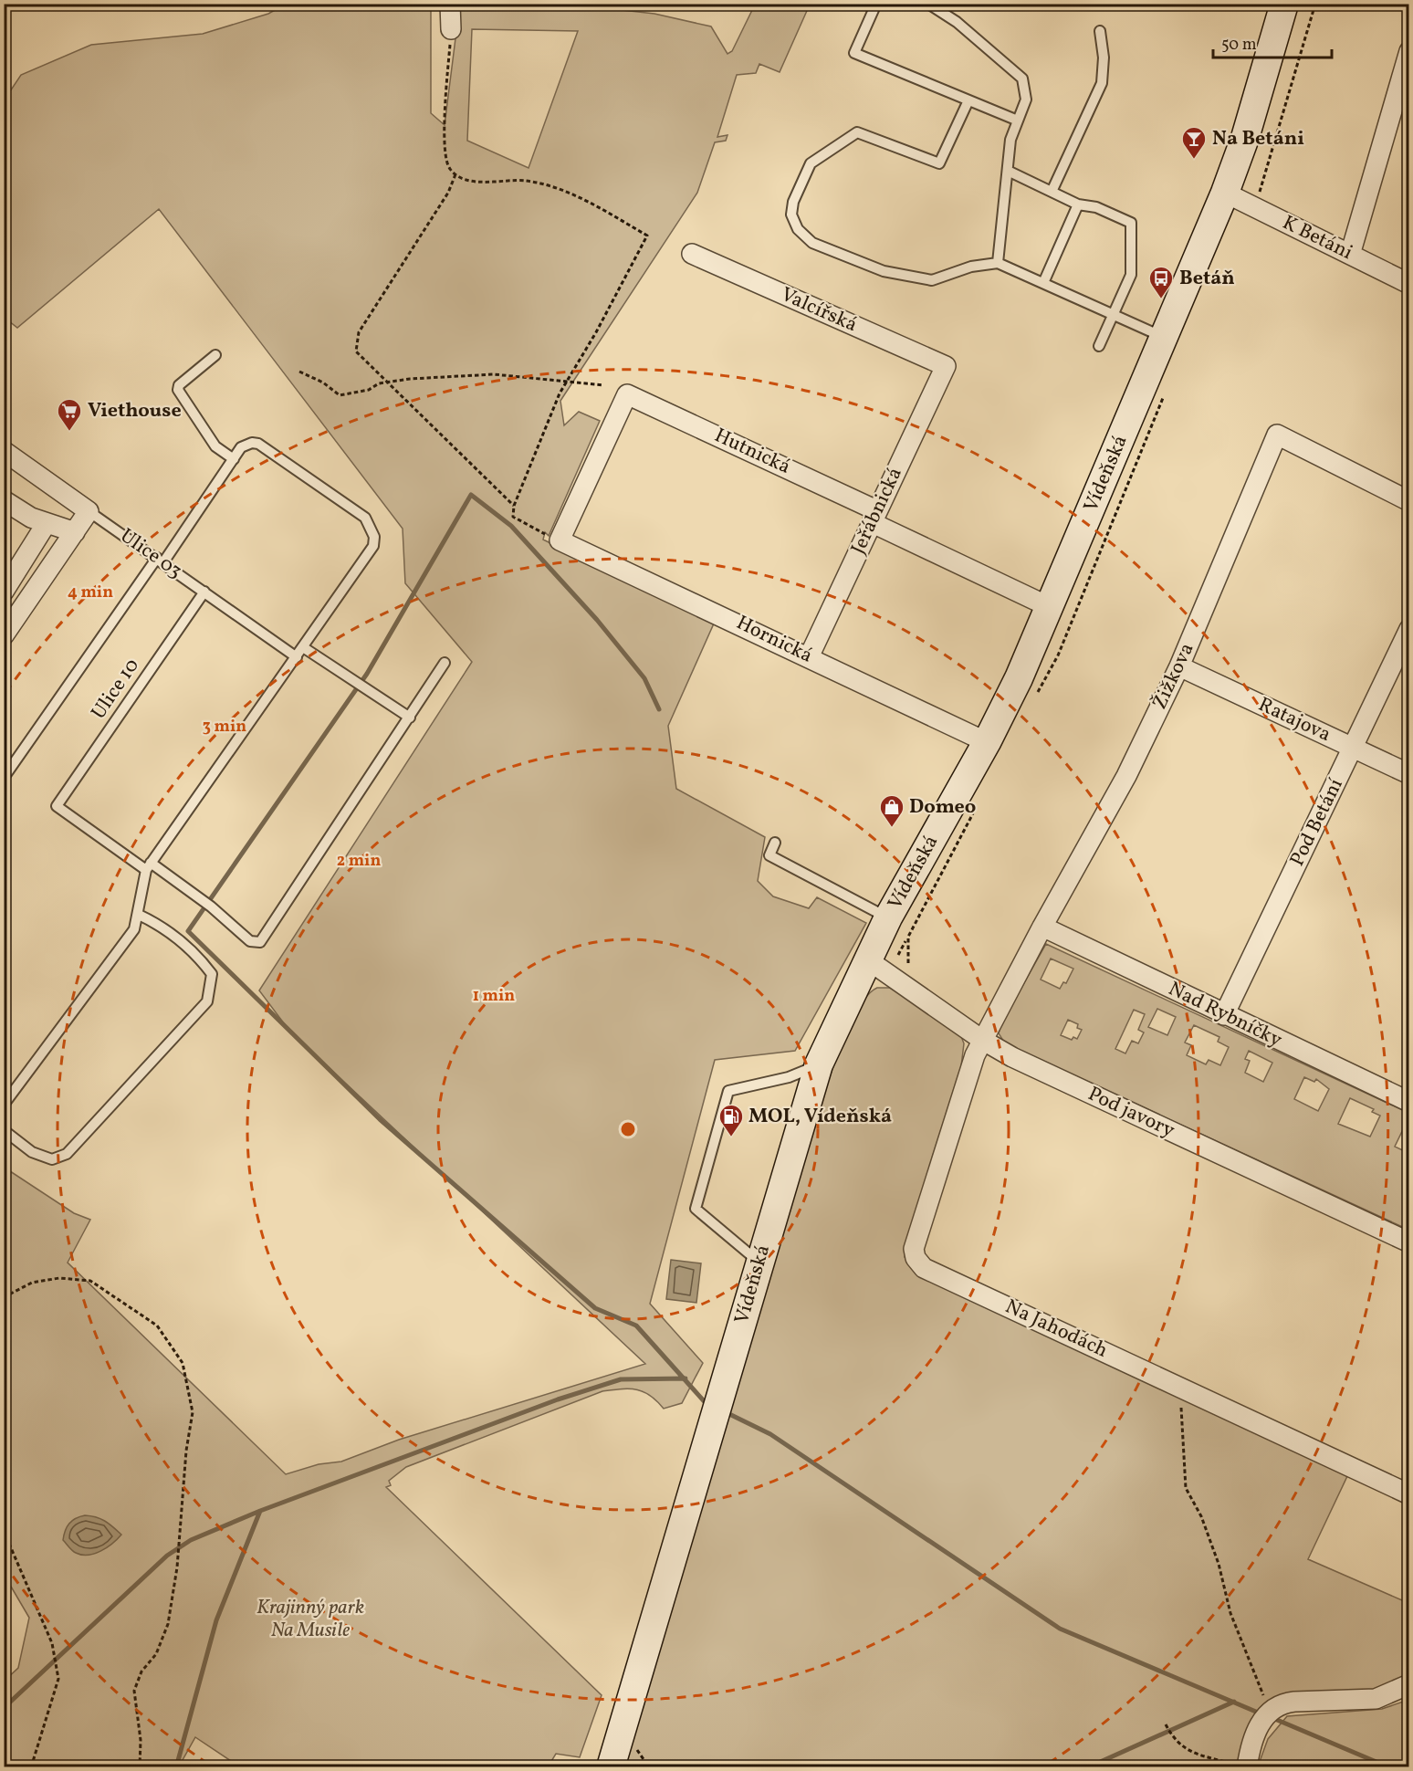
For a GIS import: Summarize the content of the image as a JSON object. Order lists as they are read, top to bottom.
{
  "streets": {
    "main road": ["Vídeňská"],
    "street": [
      "K Betáni",
      "Valcířská",
      "Hutnická",
      "Jeřábnická",
      "Ulice 03",
      "Hornická",
      "Žižkova",
      "Ratajova",
      "Pod Betání",
      "Nad Rybníčky",
      "Pod javory",
      "Na Jahodách"
    ],
    "lane": ["Ulice 10"]
  },
  "crossings": [
    ["K Betáni", "Vídeňská"],
    ["Valcířská", "Jeřábnická"],
    ["Hutnická", "Vídeňská"],
    ["Hutnická", "Jeřábnická"],
    ["Hutnická", "Hornická"],
    ["Vídeňská", "Hornická"],
    ["Vídeňská", "Pod javory"],
    ["Jeřábnická", "Hornická"],
    ["Ulice 03", "Ulice 10"],
    ["Žižkova", "Ratajova"],
    ["Žižkova", "Nad Rybníčky"],
    ["Žižkova", "Pod javory"],
    ["Žižkova", "Na Jahodách"],
    ["Ratajova", "Pod Betání"],
    ["Pod Betání", "Nad Rybníčky"],
    ["Pod javory", "Na Jahodách"]
  ],
  "parks": ["Krajinný park Na Musile"],
  "places": {
    "bar": ["Na Betáni"],
    "bus stop": ["Betáň"],
    "supermarket": ["Viethouse"],
    "shop": ["Domeo"],
    "fuel station": ["MOL, Vídeňská"]
  },
  "scale_bar": "50 m",
  "rings": [
    "4 min",
    "3 min",
    "2 min",
    "1 min"
  ]
}
